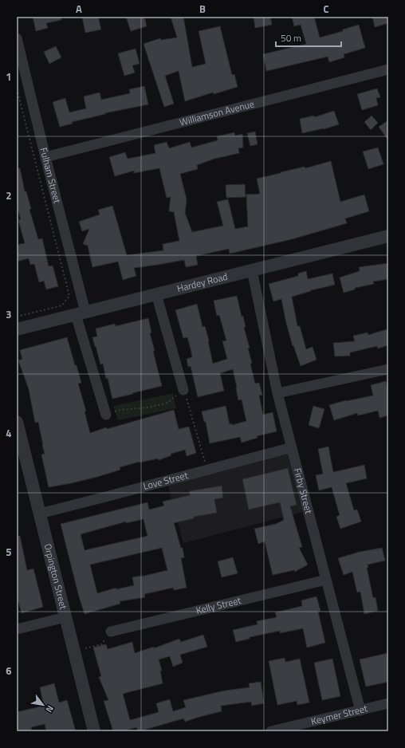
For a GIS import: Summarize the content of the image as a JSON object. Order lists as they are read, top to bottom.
{
  "streets": {
    "street": [
      "Williamson Avenue",
      "Fulham Street",
      "Hardey Road",
      "Love Street",
      "Firby Street",
      "Orpington Street",
      "Kelly Street",
      "Keymer Street"
    ]
  },
  "crossings": [
    ["Williamson Avenue", "Fulham Street"],
    ["Fulham Street", "Hardey Road"],
    ["Hardey Road", "Firby Street"],
    ["Love Street", "Firby Street"],
    ["Love Street", "Orpington Street"],
    ["Firby Street", "Kelly Street"],
    ["Firby Street", "Keymer Street"]
  ],
  "scale_bar": "50 m",
  "north": "bottom right",
  "grid": {
    "columns": ["A", "B", "C"],
    "rows": [
      "1",
      "2",
      "3",
      "4",
      "5",
      "6"
    ]
  }
}
